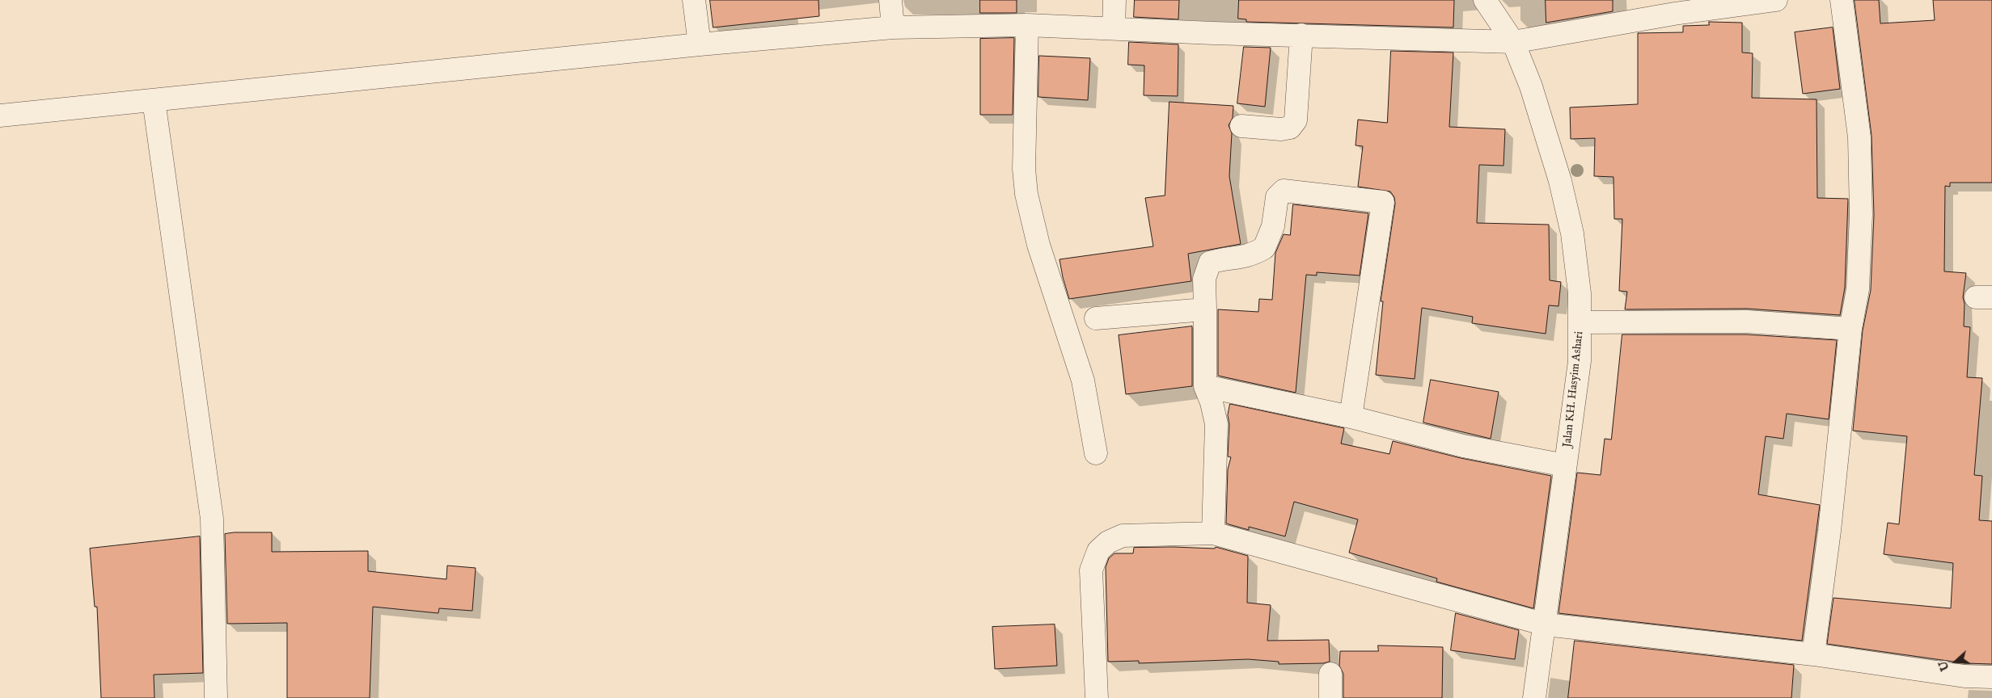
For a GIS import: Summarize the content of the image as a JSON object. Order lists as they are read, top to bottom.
{
  "streets": {
    "street": ["Jalan KH. Hasyim Ashari"]
  },
  "north": "left"
}
